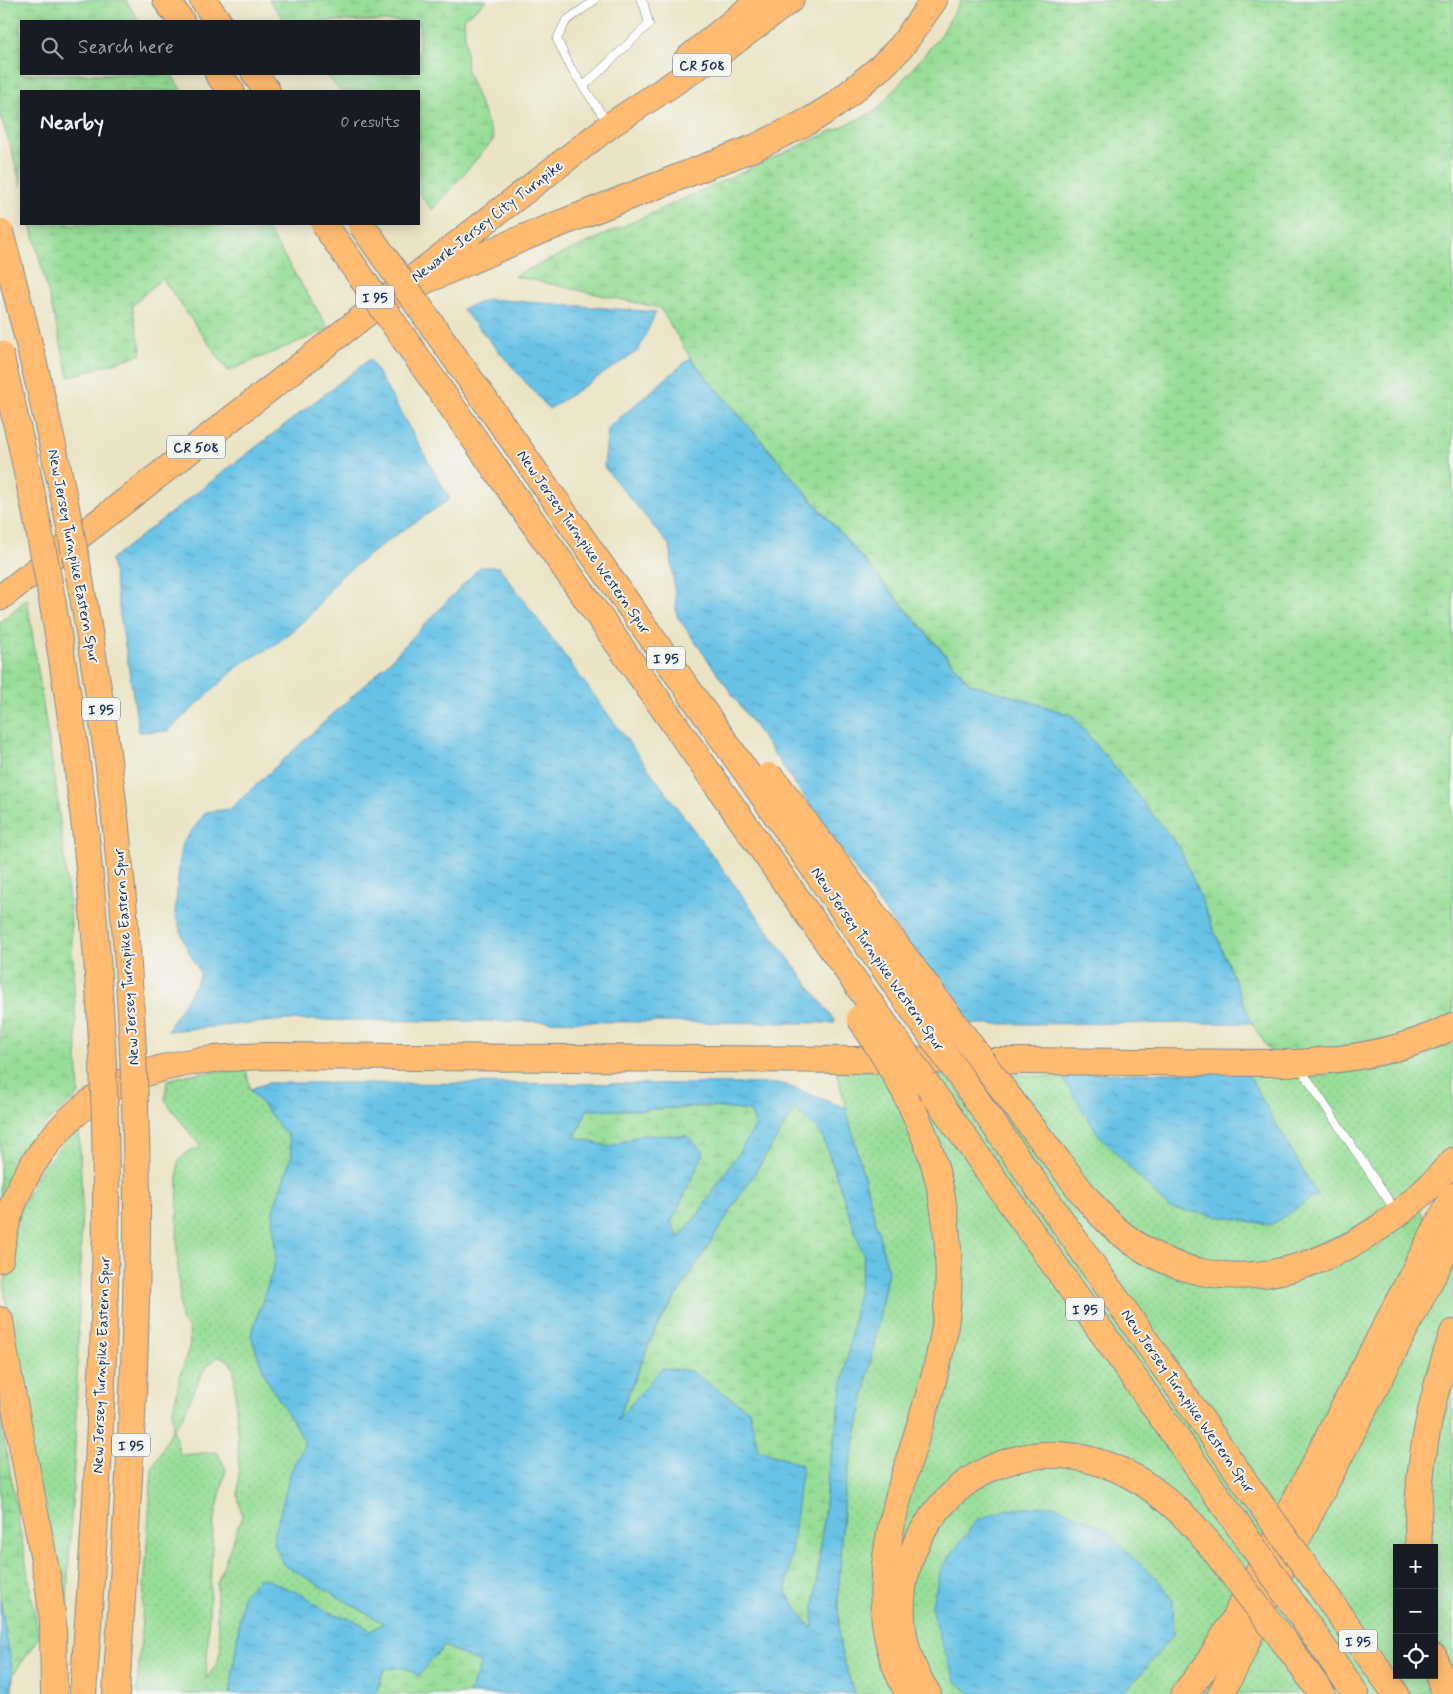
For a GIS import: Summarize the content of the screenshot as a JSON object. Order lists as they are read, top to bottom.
{
  "streets": {
    "highway": [
      "CR 508",
      "Newark-Jersey City Turnpike",
      "I 95",
      "New Jersey Turnpike Western Spur",
      "New Jersey Turnpike Eastern Spur"
    ]
  },
  "crossings": [
    ["CR 508", "Newark-Jersey City Turnpike"]
  ],
  "page": {
    "search": "Search here",
    "heading": ["Nearby", "0 results"],
    "map_buttons": ["+", "−"]
  }
}
